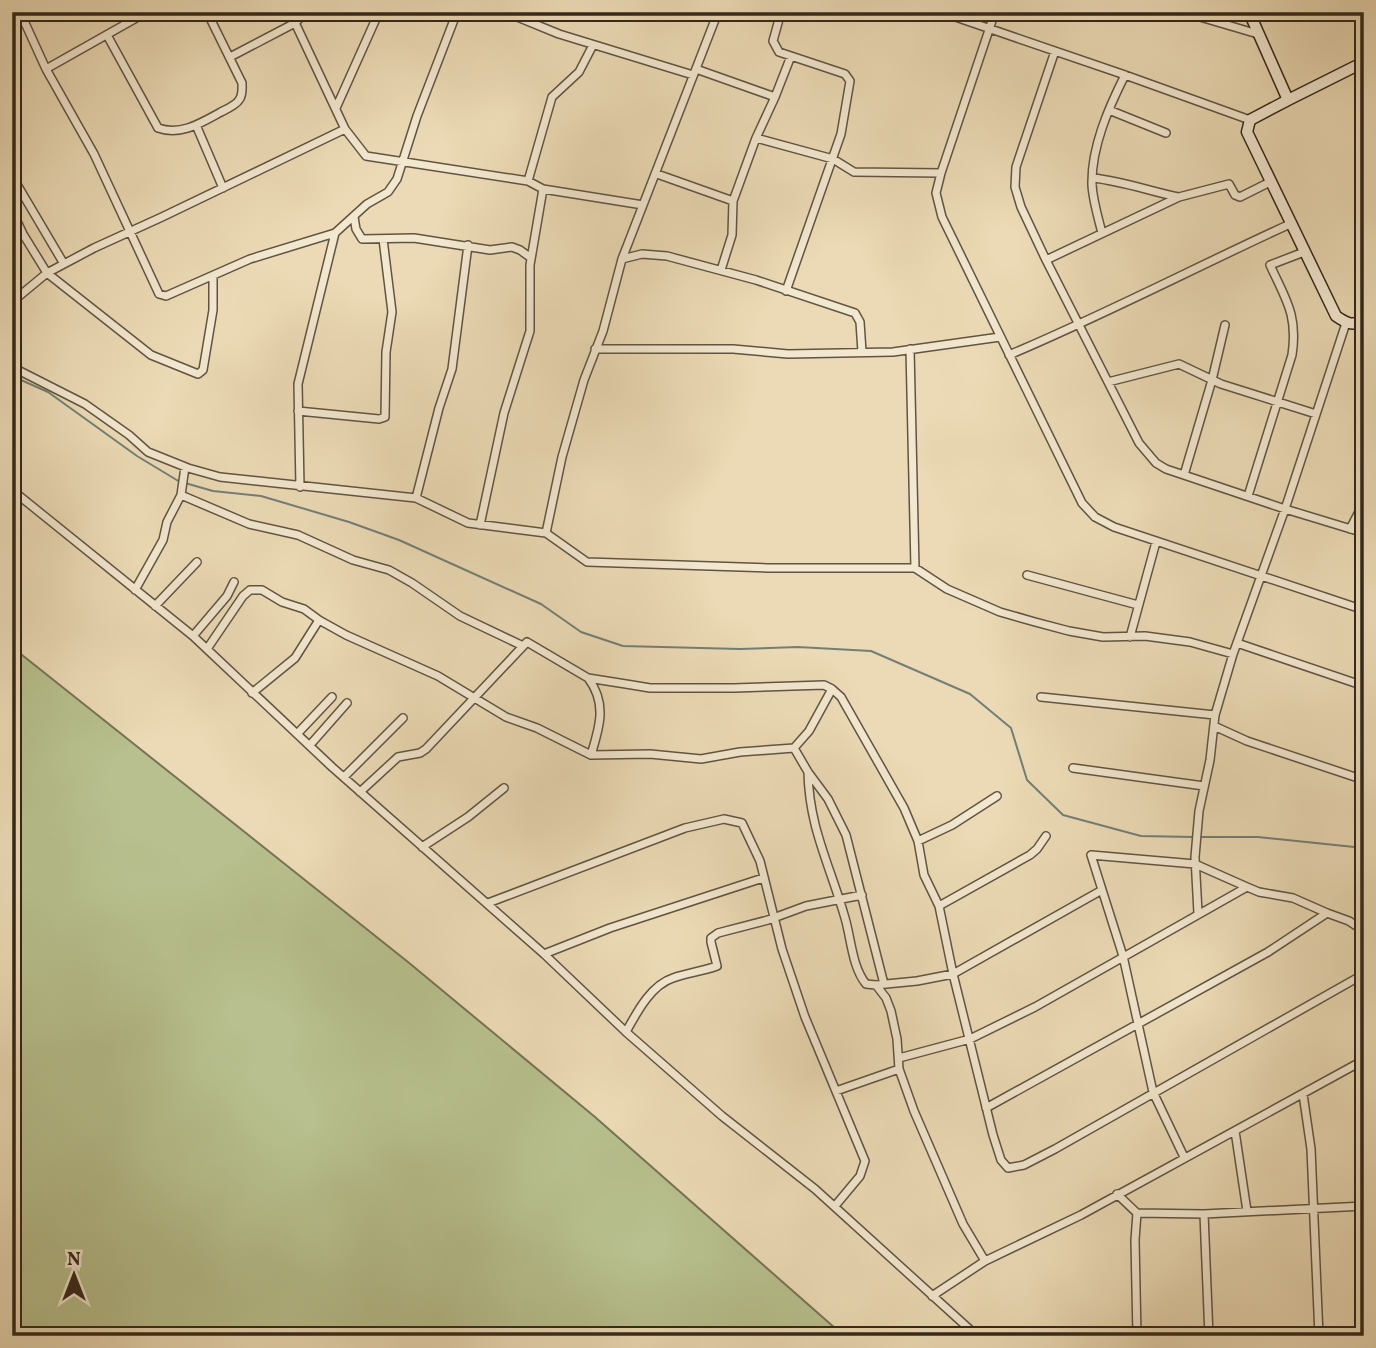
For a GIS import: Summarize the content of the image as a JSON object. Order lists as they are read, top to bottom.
{
  "north": "top"
}
